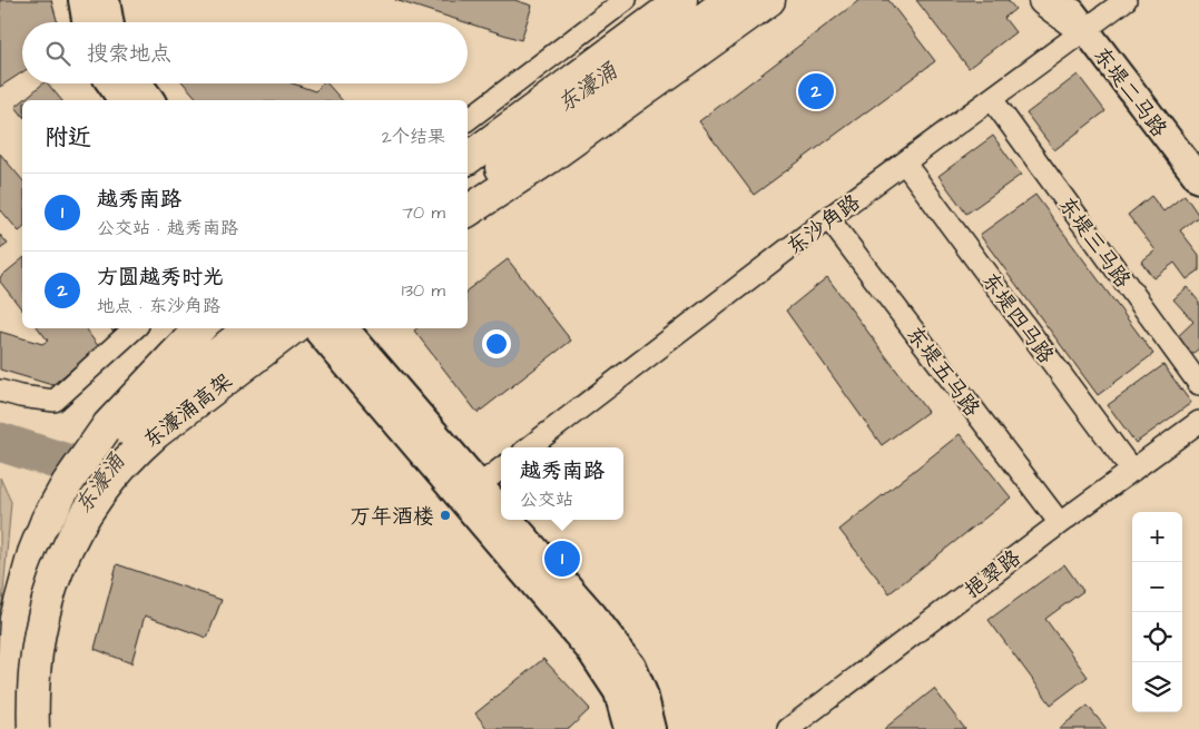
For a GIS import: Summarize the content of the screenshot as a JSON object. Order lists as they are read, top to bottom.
{
  "streets": {
    "highway": ["东濠涌高架"],
    "main road": ["东堤二马路"],
    "street": [
      "东沙角路",
      "东堤三马路",
      "东堤四马路",
      "东堤五马路",
      "挹翠路"
    ]
  },
  "crossings": [
    ["东堤二马路", "东沙角路"],
    ["东沙角路", "东堤三马路"],
    ["东沙角路", "东堤四马路"],
    ["东沙角路", "东堤五马路"],
    ["东堤四马路", "挹翠路"],
    ["东堤五马路", "挹翠路"]
  ],
  "water": ["东濠涌"],
  "places": ["万年酒楼"],
  "page": {
    "search": "搜索地点",
    "pins": ["2", "1"],
    "heading": ["附近", "2个结果"],
    "list": [
      {
        "mark": "1",
        "name": "越秀南路",
        "note": "公交站 · 越秀南路",
        "value": "70 m"
      },
      {
        "mark": "2",
        "name": "方圆越秀时光",
        "note": "地点 · 东沙角路",
        "value": "130 m"
      }
    ],
    "popup": ["越秀南路", "公交站"],
    "map_buttons": ["+", "−"]
  }
}
